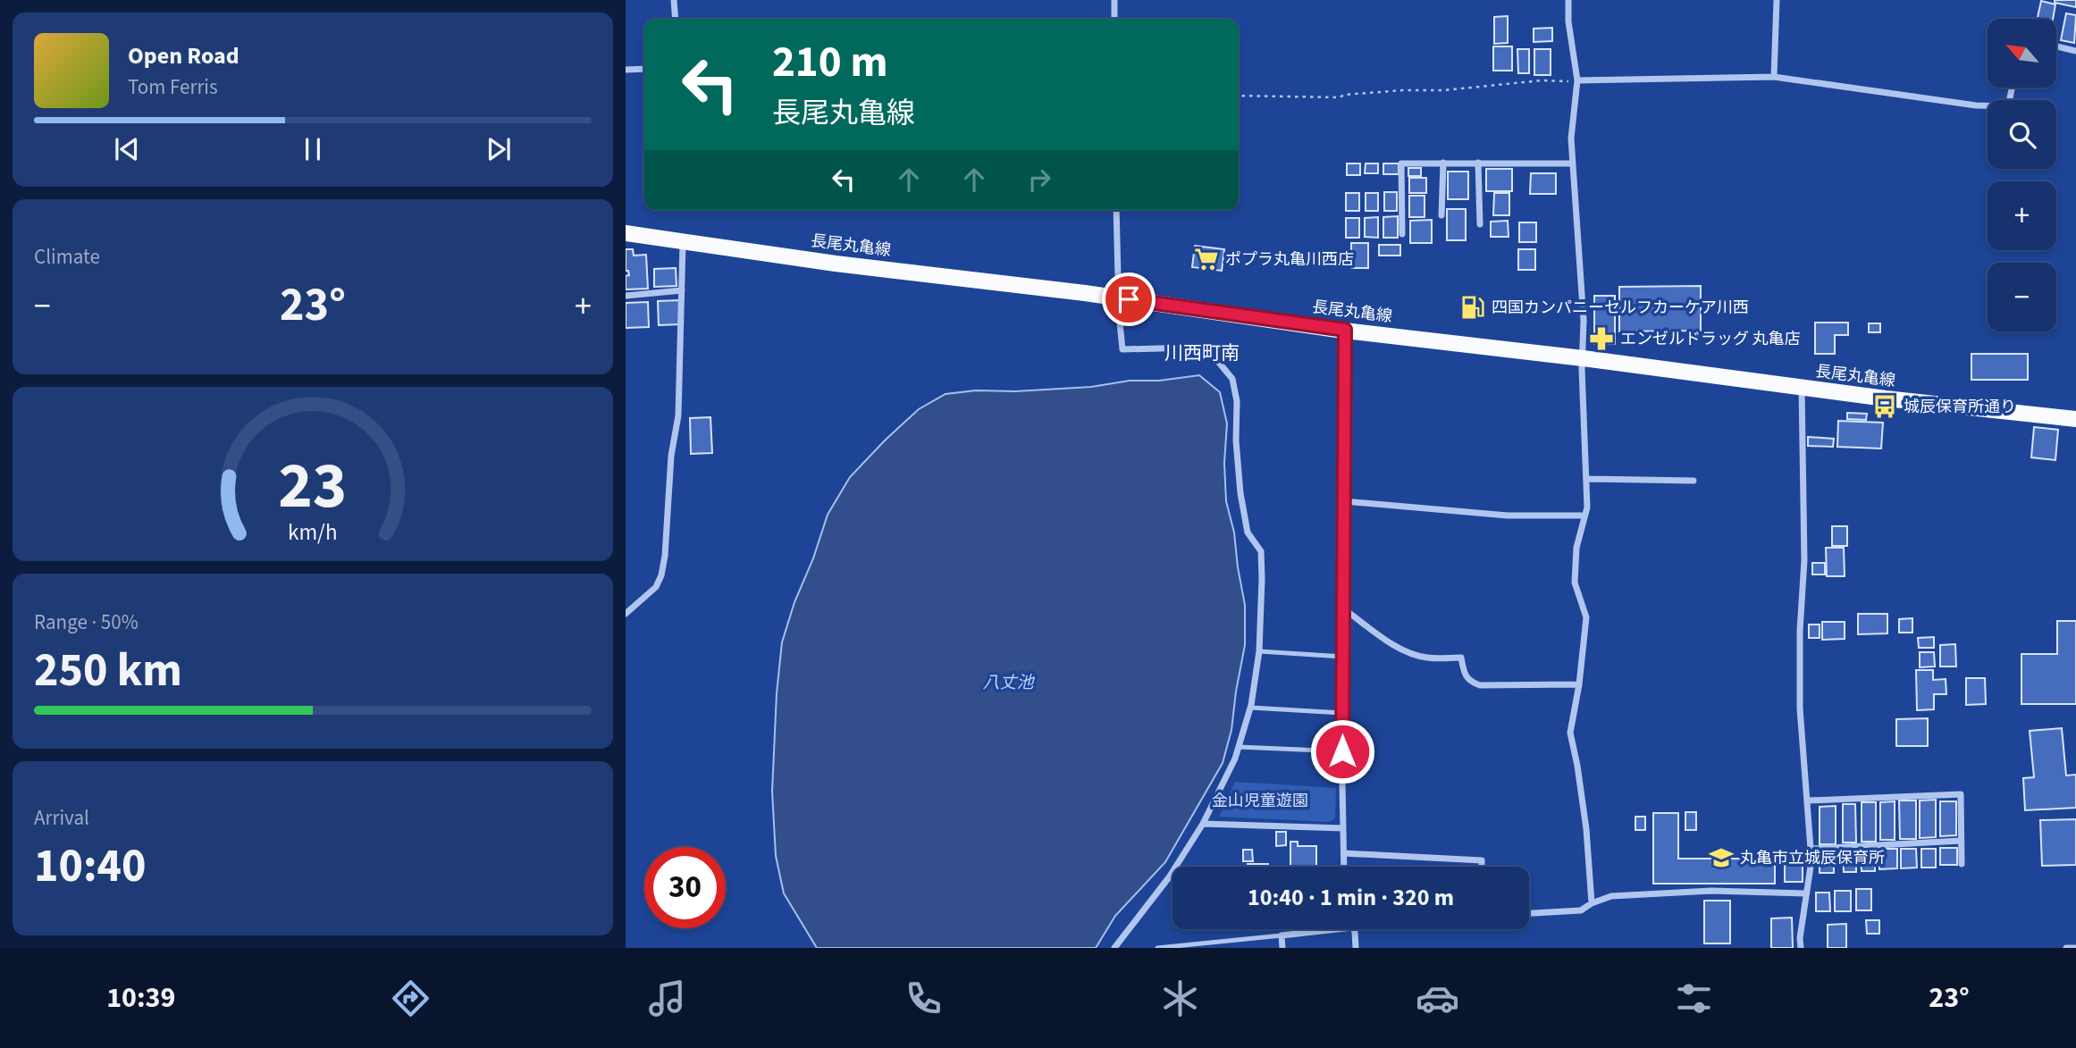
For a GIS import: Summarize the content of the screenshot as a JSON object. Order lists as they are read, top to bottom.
{
  "streets": {
    "main road": ["長尾丸亀線"]
  },
  "districts": ["川西町南"],
  "water": ["八丈池"],
  "parks": ["金山児童遊園"],
  "places": {
    "supermarket": ["ポプラ丸亀川西店"],
    "fuel station": ["四国カンパニーセルフカーケア川西"],
    "pharmacy": ["エンゼルドラッグ 丸亀店"],
    "bus stop": ["城辰保育所通り"],
    "school or university": ["丸亀市立城辰保育所"]
  },
  "north": "top left",
  "page": {
    "map_buttons": ["+", "−"],
    "turn": ["210 m", "長尾丸亀線"],
    "song": ["Open Road", "Tom Ferris"],
    "tile": [
      "Climate",
      ["Range · 50%", "250 km"],
      ["Arrival", "10:40"]
    ],
    "heat": ["−", "23°", "+"],
    "limit": "30",
    "trip": "10:40 · 1 min · 320 m",
    "tabs": ["10:39", "23°"],
    "gauge": ["23", "km/h"]
  }
}
